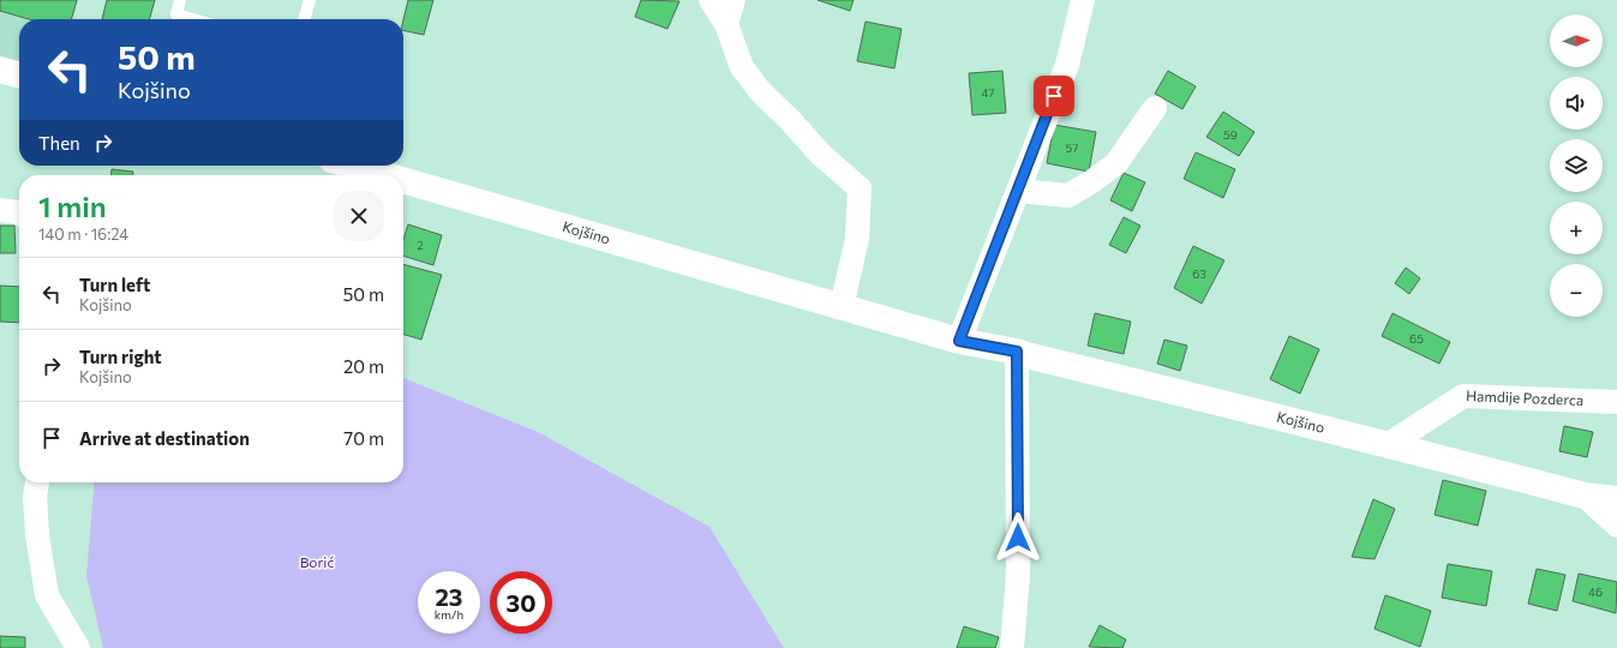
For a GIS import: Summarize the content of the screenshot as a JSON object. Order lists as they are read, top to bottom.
{
  "streets": {
    "street": ["Kojšino", "Hamdije Pozderca"]
  },
  "crossings": [
    ["Kojšino", "Hamdije Pozderca"]
  ],
  "parks": ["Borić"],
  "house_numbers": [
    "47",
    "59",
    "57",
    "2",
    "63",
    "65",
    "46"
  ],
  "north": "right",
  "page": {
    "map_buttons": ["+", "−"],
    "turn": ["50 m", "Kojšino"],
    "then": "Then",
    "heading": ["1 min", "140 m · 16:24"],
    "list": [
      {
        "name": "Turn left",
        "note": "Kojšino",
        "value": "50 m"
      },
      {
        "name": "Turn right",
        "note": "Kojšino",
        "value": "20 m"
      },
      {
        "name": "Arrive at destination",
        "value": "70 m"
      }
    ],
    "speed": "23 km/h",
    "limit": "30"
  }
}
